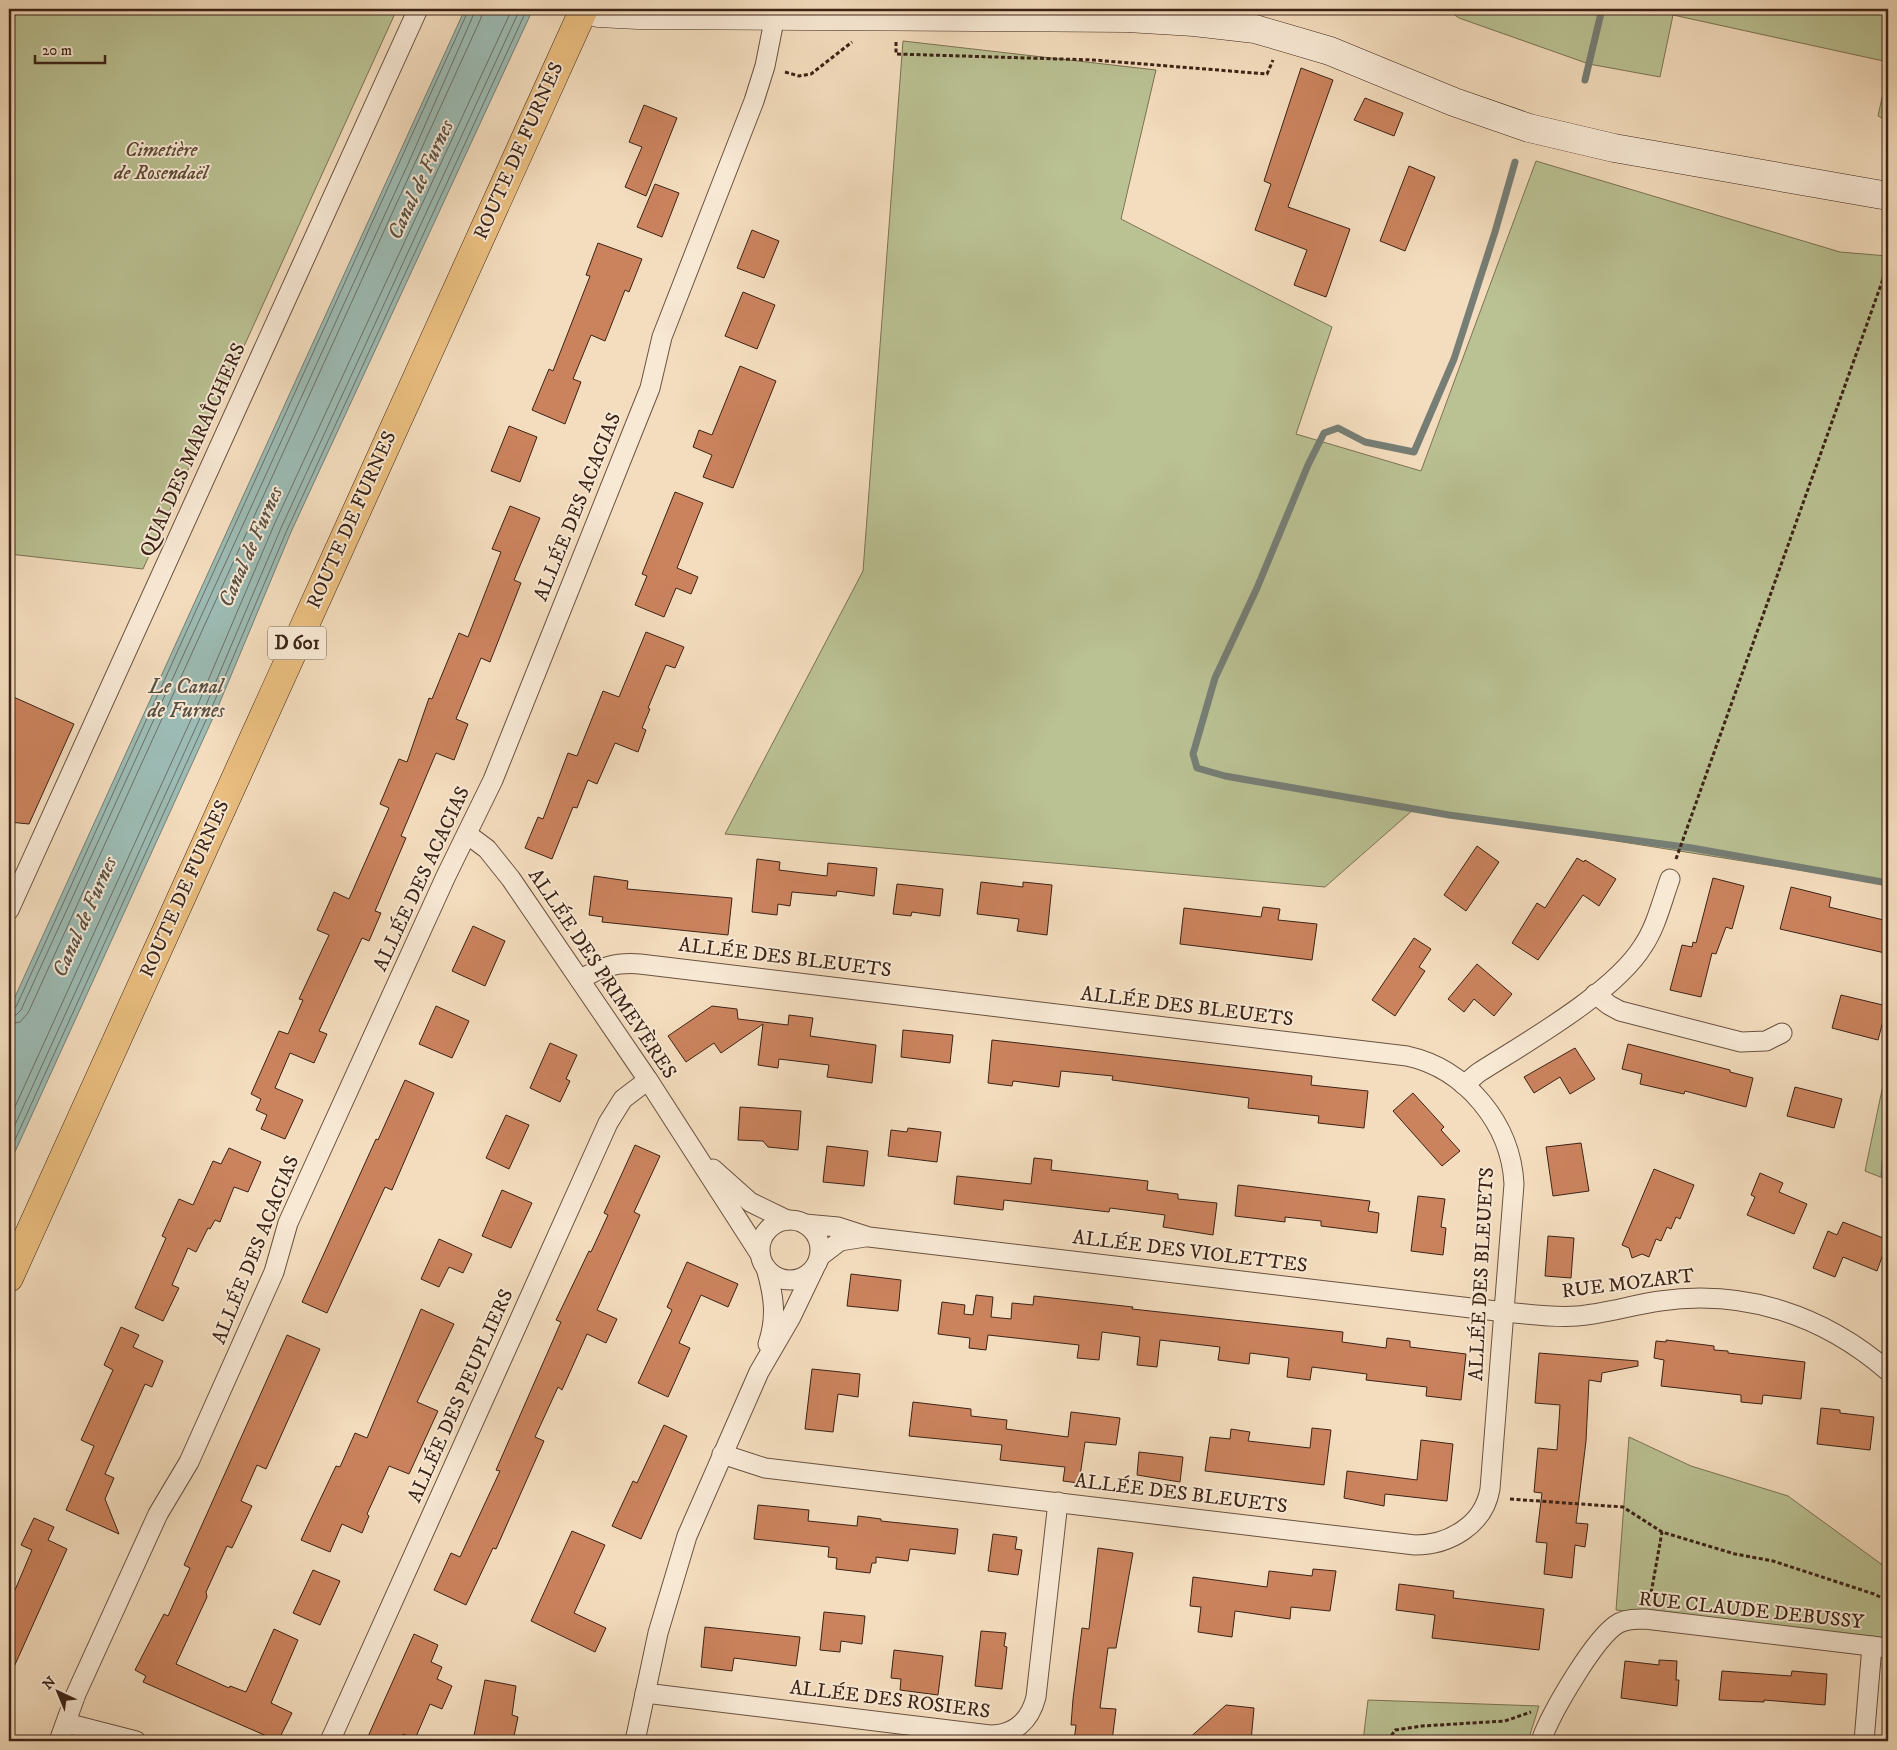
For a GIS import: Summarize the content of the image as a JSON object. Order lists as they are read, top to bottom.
{
  "streets": {
    "main road": ["ROUTE DE FURNES", "D 601"],
    "street": [
      "QUAI DES MARAÎCHERS",
      "ALLÉE DES ACACIAS",
      "ALLÉE DES BLEUETS",
      "ALLÉE DES PRIMEVÈRES",
      "ALLÉE DES VIOLETTES",
      "RUE MOZART",
      "ALLÉE DES PEUPLIERS",
      "RUE CLAUDE DEBUSSY",
      "ALLÉE DES ROSIERS"
    ]
  },
  "crossings": [
    ["ALLÉE DES ACACIAS", "ALLÉE DES PRIMEVÈRES"],
    ["ALLÉE DES BLEUETS", "ALLÉE DES PRIMEVÈRES"],
    ["ALLÉE DES BLEUETS", "ALLÉE DES VIOLETTES"],
    ["ALLÉE DES BLEUETS", "RUE MOZART"],
    ["ALLÉE DES BLEUETS", "ALLÉE DES ROSIERS"],
    ["ALLÉE DES PRIMEVÈRES", "ALLÉE DES VIOLETTES"],
    ["ALLÉE DES PRIMEVÈRES", "ALLÉE DES PEUPLIERS"],
    ["ALLÉE DES VIOLETTES", "RUE MOZART"]
  ],
  "water": ["Canal de Furnes", "Le Canal de Furnes"],
  "parks": ["Cimetière de Rosendaël"],
  "scale_bar": "20 m",
  "north": "top left"
}
